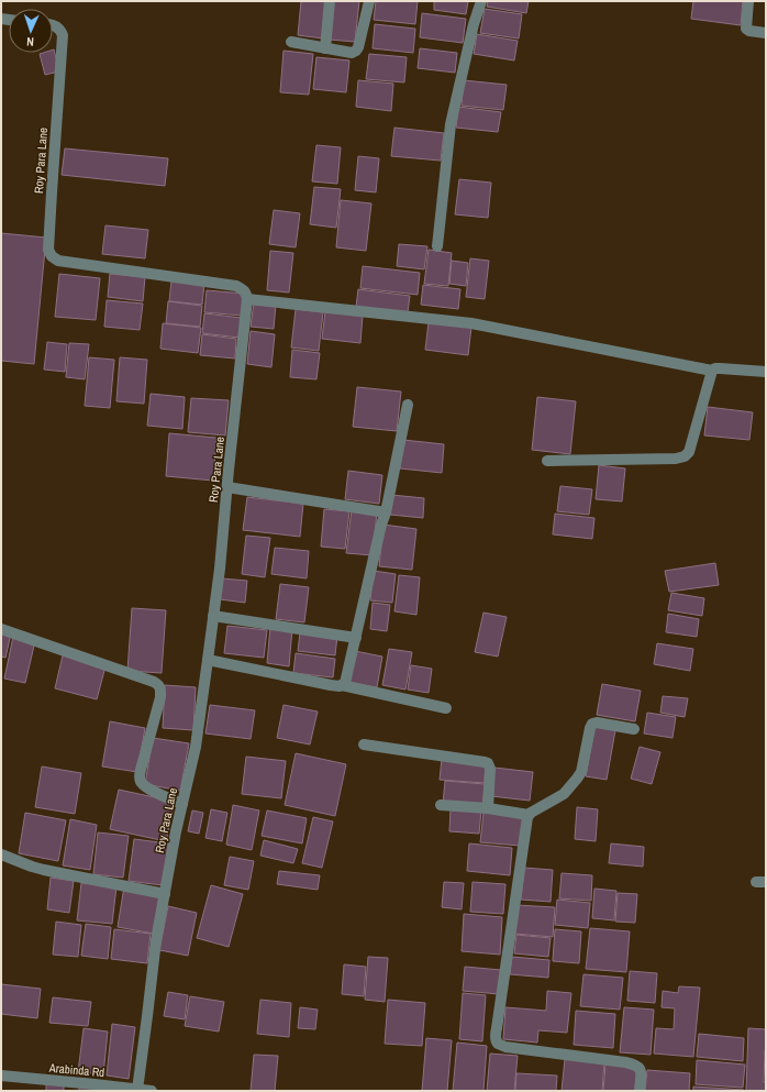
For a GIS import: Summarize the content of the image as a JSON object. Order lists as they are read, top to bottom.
{
  "streets": {
    "street": ["Roy Para Lane", "Arabinda Rd"]
  },
  "crossings": [
    ["Roy Para Lane", "Arabinda Rd"]
  ],
  "north": "bottom"
}
